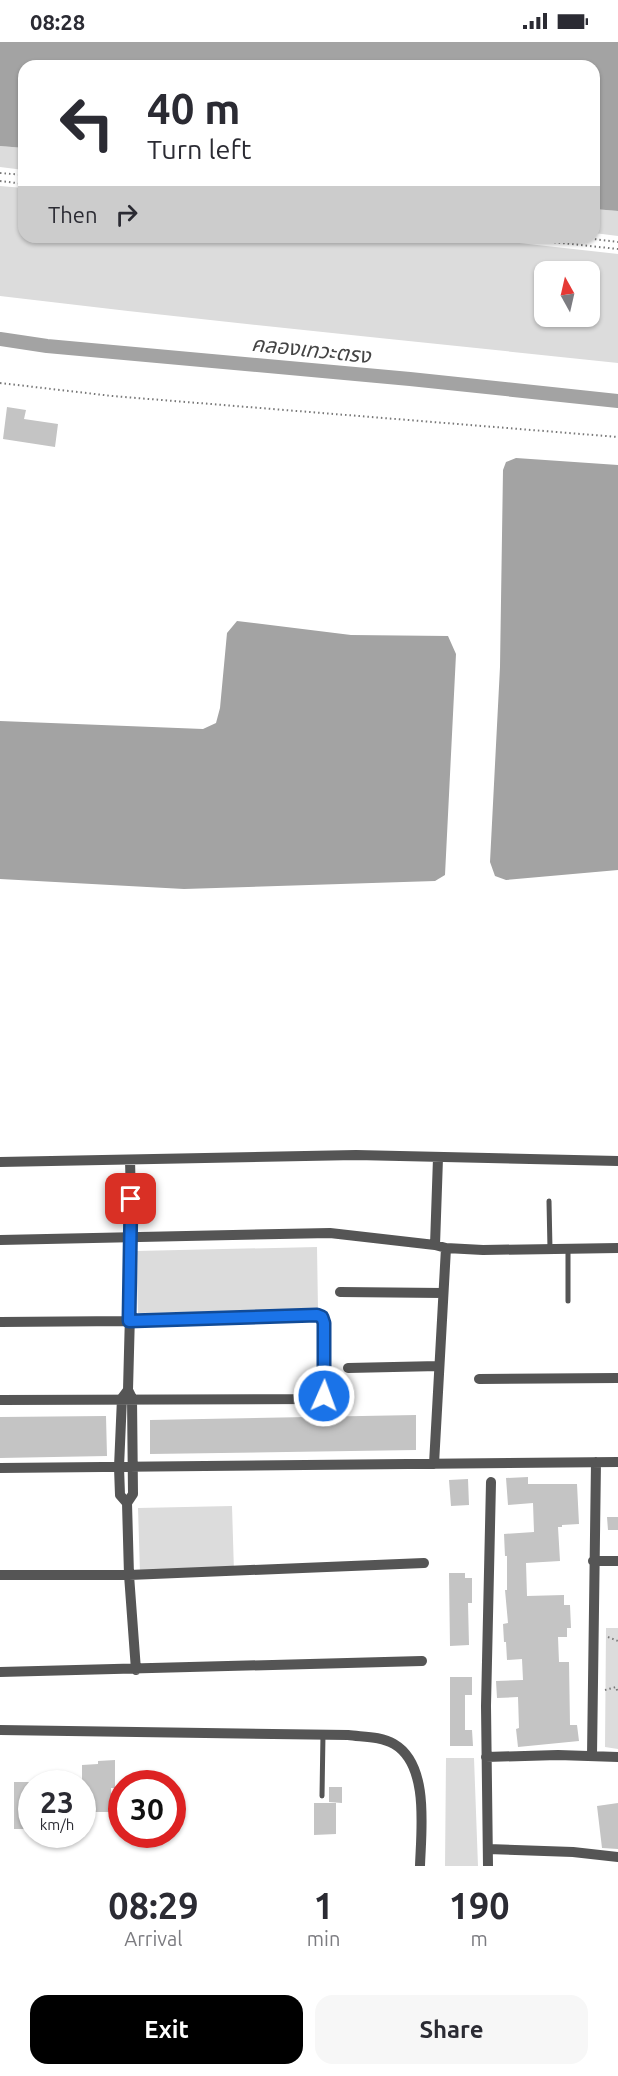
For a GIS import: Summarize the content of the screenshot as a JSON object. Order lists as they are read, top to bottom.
{
  "water": ["คลองเทวะตรง"],
  "north": "top",
  "page": {
    "status": "08:28",
    "turn": ["40 m", "Turn left"],
    "then": "Then",
    "speed": "23 km/h",
    "limit": "30",
    "eta": [
      "08:29",
      "Arrival",
      "1",
      "min",
      "190",
      "m"
    ],
    "buttons": ["Exit", "Share"]
  }
}
